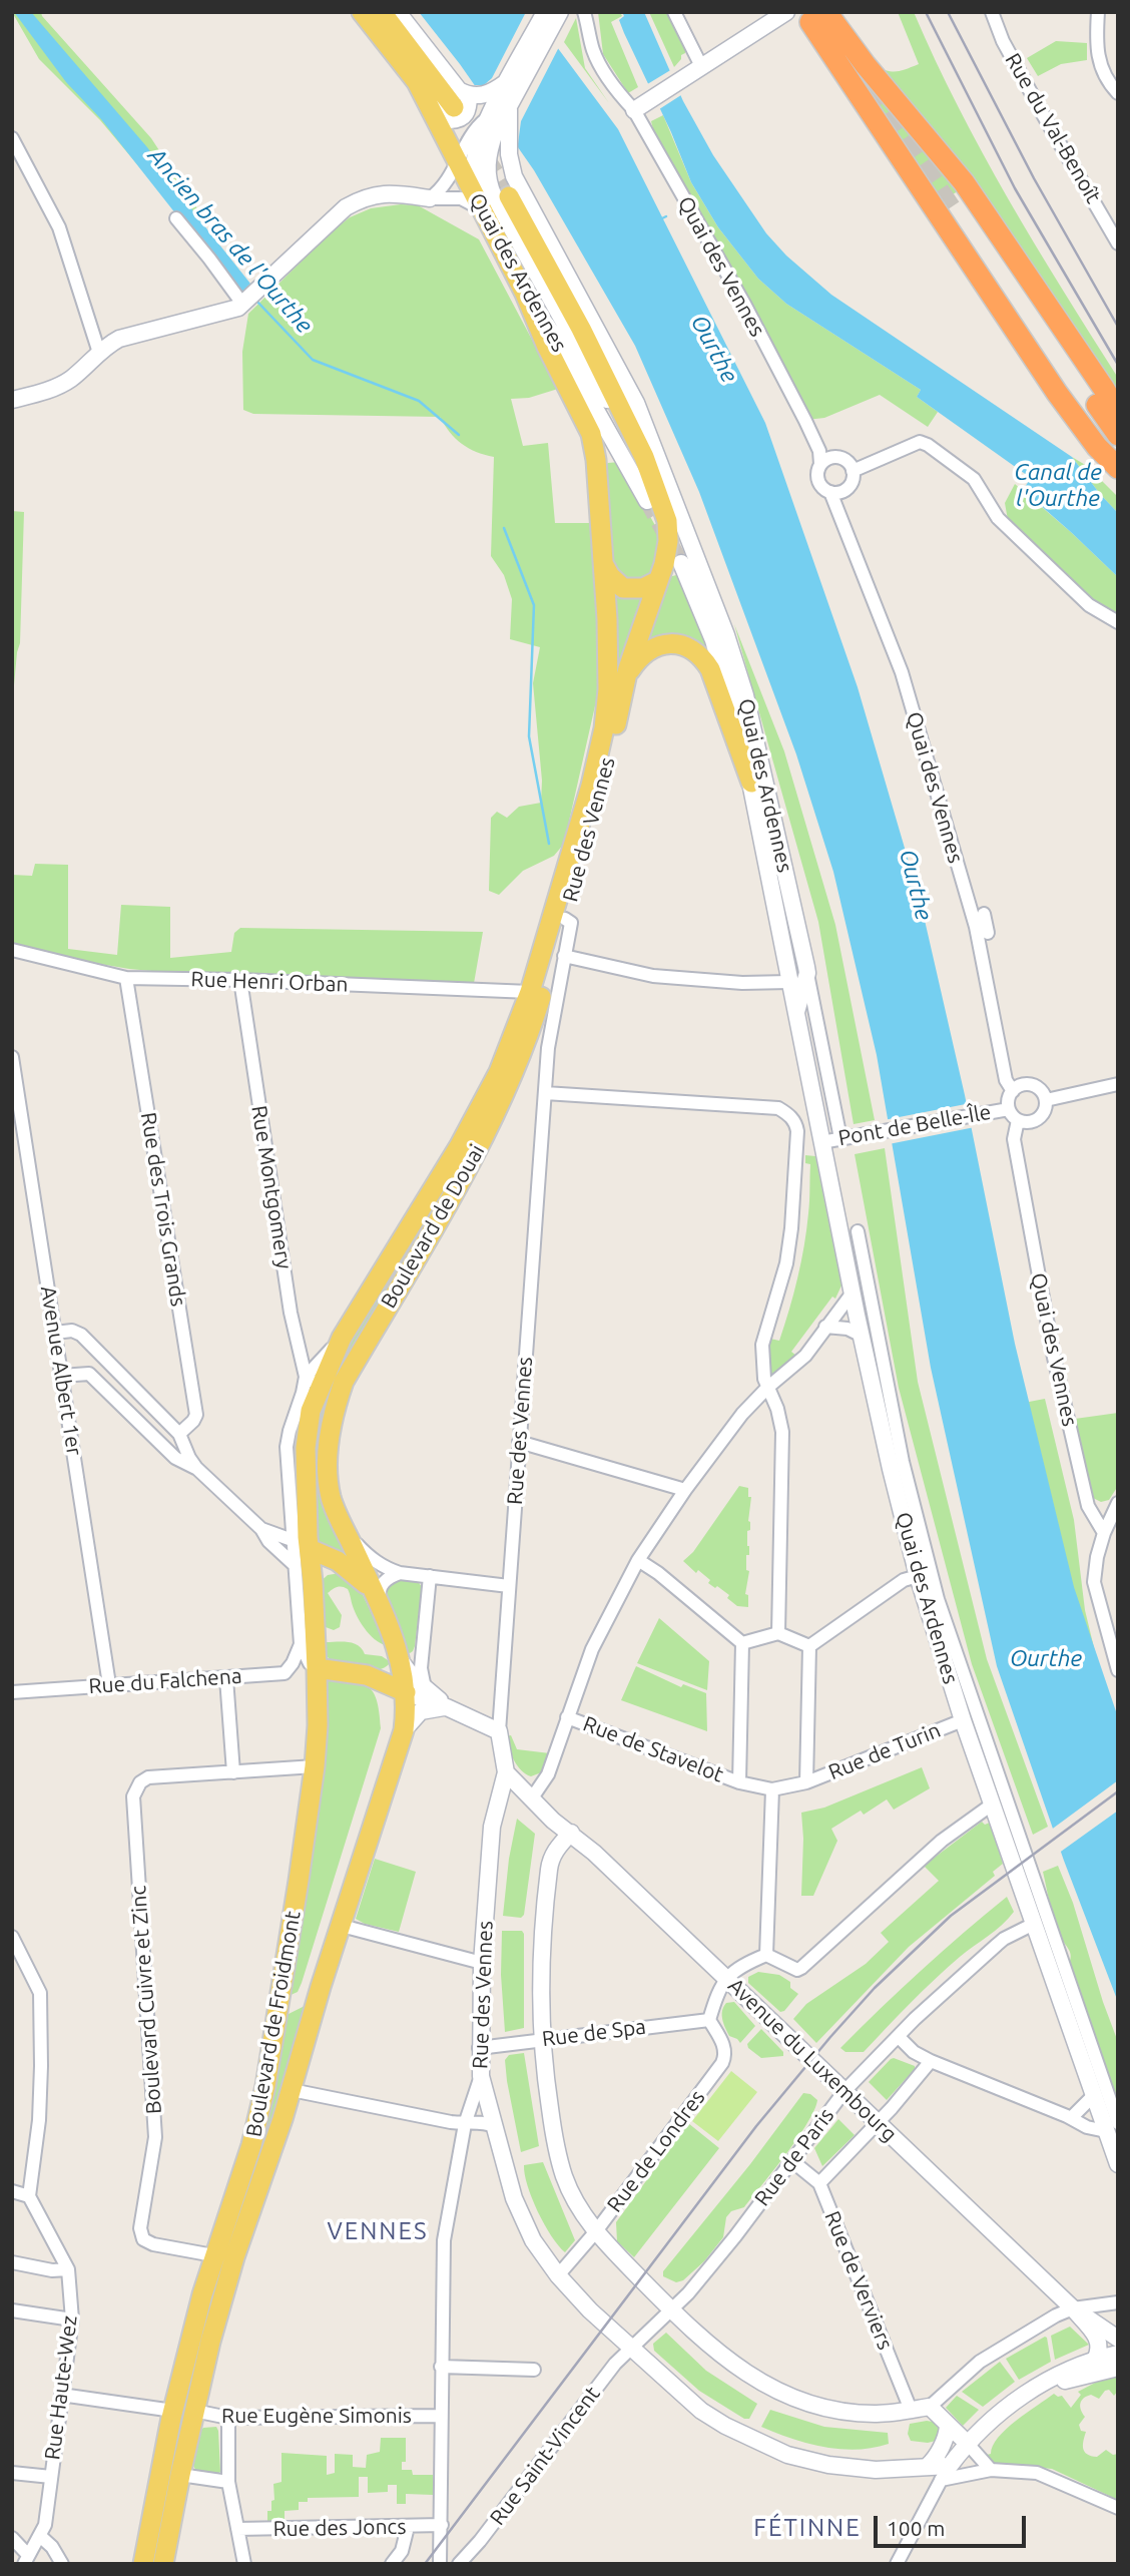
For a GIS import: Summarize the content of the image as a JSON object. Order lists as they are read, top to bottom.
{
  "streets": {
    "main road": [
      "Quai des Ardennes",
      "Rue des Vennes",
      "Boulevard de Douai",
      "Boulevard de Froidmont",
      "Avenue du Luxembourg"
    ],
    "street": [
      "Rue du Val-Benoît",
      "Quai des Vennes",
      "Rue Henri Orban",
      "Pont de Belle-Île",
      "Rue Montgomery",
      "Rue des Trois Grands",
      "Avenue Albert 1er",
      "Rue du Falchena",
      "Rue de Stavelot",
      "Rue de Turin",
      "Boulevard Cuivre et Zinc",
      "Rue de Spa",
      "Rue de Londres",
      "Rue de Paris",
      "Rue de Verviers",
      "Rue Haute-Wez",
      "Rue Eugène Simonis",
      "Rue Saint-Vincent",
      "Rue des Joncs"
    ]
  },
  "crossings": [
    ["Quai des Vennes", "Pont de Belle-Île"],
    ["Quai des Ardennes", "Rue des Vennes"],
    ["Quai des Ardennes", "Pont de Belle-Île"],
    ["Quai des Ardennes", "Rue de Turin"],
    ["Quai des Ardennes", "Rue de Paris"],
    ["Rue des Vennes", "Rue Henri Orban"],
    ["Rue des Vennes", "Boulevard de Douai"],
    ["Rue des Vennes", "Rue de Spa"],
    ["Rue des Vennes", "Avenue du Luxembourg"],
    ["Rue des Vennes", "Rue Eugène Simonis"],
    ["Rue des Vennes", "Rue des Joncs"],
    ["Rue Henri Orban", "Rue Montgomery"],
    ["Rue Henri Orban", "Rue des Trois Grands"],
    ["Rue Henri Orban", "Boulevard de Douai"],
    ["Rue Montgomery", "Boulevard de Douai"],
    ["Boulevard de Douai", "Boulevard de Froidmont"],
    ["Avenue Albert 1er", "Rue du Falchena"],
    ["Rue de Stavelot", "Rue de Turin"],
    ["Boulevard Cuivre et Zinc", "Boulevard de Froidmont"],
    ["Boulevard de Froidmont", "Rue Eugène Simonis"],
    ["Rue de Spa", "Rue de Londres"],
    ["Avenue du Luxembourg", "Rue de Paris"],
    ["Rue de Paris", "Rue de Verviers"],
    ["Rue de Paris", "Rue Saint-Vincent"]
  ],
  "districts": ["VENNES", "FÉTINNE"],
  "water": ["Ancien bras de l'Ourthe", "Ourthe", "Canal de l'Ourthe"],
  "scale_bar": "100 m"
}
